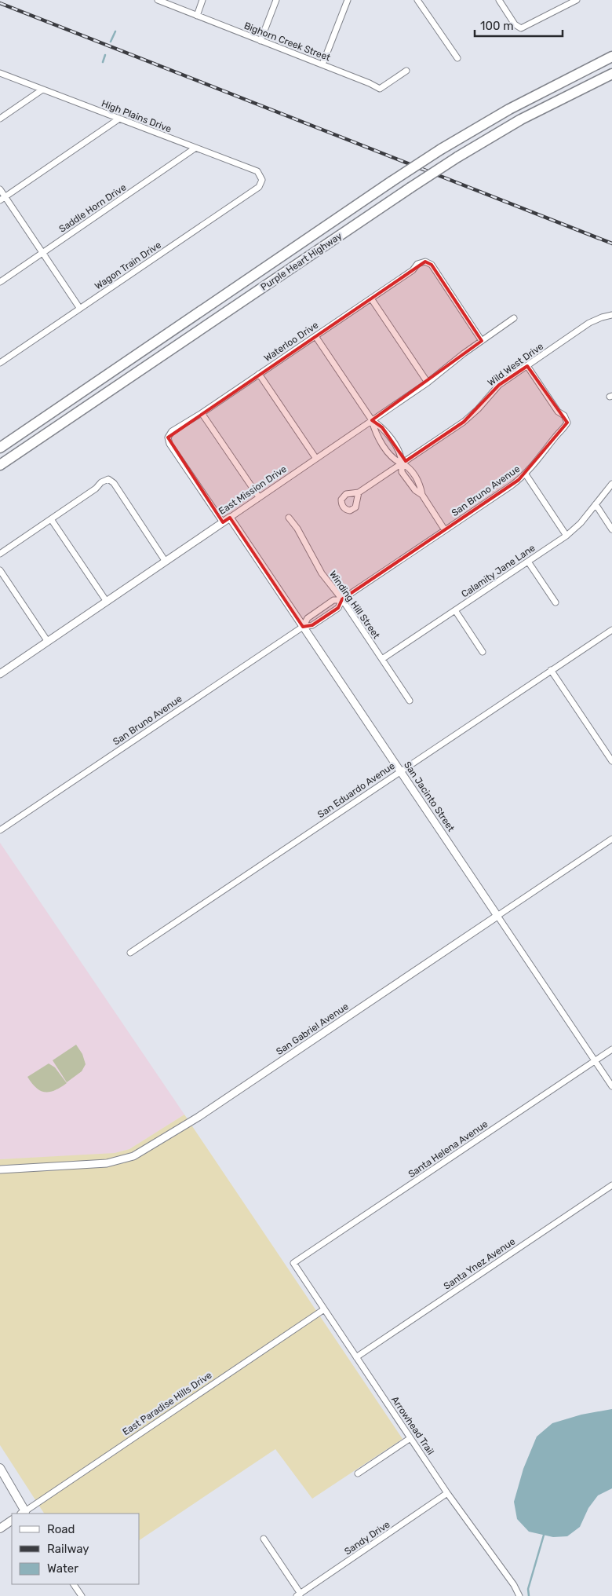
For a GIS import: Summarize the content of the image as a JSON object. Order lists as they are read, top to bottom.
{
  "streets": {
    "highway": ["Purple Heart Highway"],
    "street": [
      "Bighorn Creek Street",
      "High Plains Drive",
      "Saddle Horn Drive",
      "Wagon Train Drive",
      "Waterloo Drive",
      "Wild West Drive",
      "East Mission Drive",
      "San Bruno Avenue",
      "Calamity Jane Lane",
      "Winding Hill Street",
      "San Eduardo Avenue",
      "San Jacinto Street",
      "San Gabriel Avenue",
      "Santa Helena Avenue",
      "Santa Ynez Avenue",
      "East Paradise Hills Drive",
      "Arrowhead Trail",
      "Sandy Drive"
    ]
  },
  "crossings": [
    ["High Plains Drive", "Saddle Horn Drive"],
    ["High Plains Drive", "Wagon Train Drive"],
    ["Waterloo Drive", "East Mission Drive"],
    ["Wild West Drive", "San Bruno Avenue"],
    ["East Mission Drive", "San Jacinto Street"],
    ["San Bruno Avenue", "Winding Hill Street"],
    ["San Bruno Avenue", "San Jacinto Street"],
    ["Calamity Jane Lane", "Winding Hill Street"],
    ["San Eduardo Avenue", "San Jacinto Street"],
    ["San Jacinto Street", "San Gabriel Avenue"],
    ["San Jacinto Street", "Santa Helena Avenue"],
    ["Santa Helena Avenue", "Arrowhead Trail"],
    ["Santa Ynez Avenue", "Arrowhead Trail"],
    ["East Paradise Hills Drive", "Arrowhead Trail"],
    ["Arrowhead Trail", "Sandy Drive"]
  ],
  "legend": ["Road", "Railway", "Water"],
  "scale_bar": "100 m"
}
